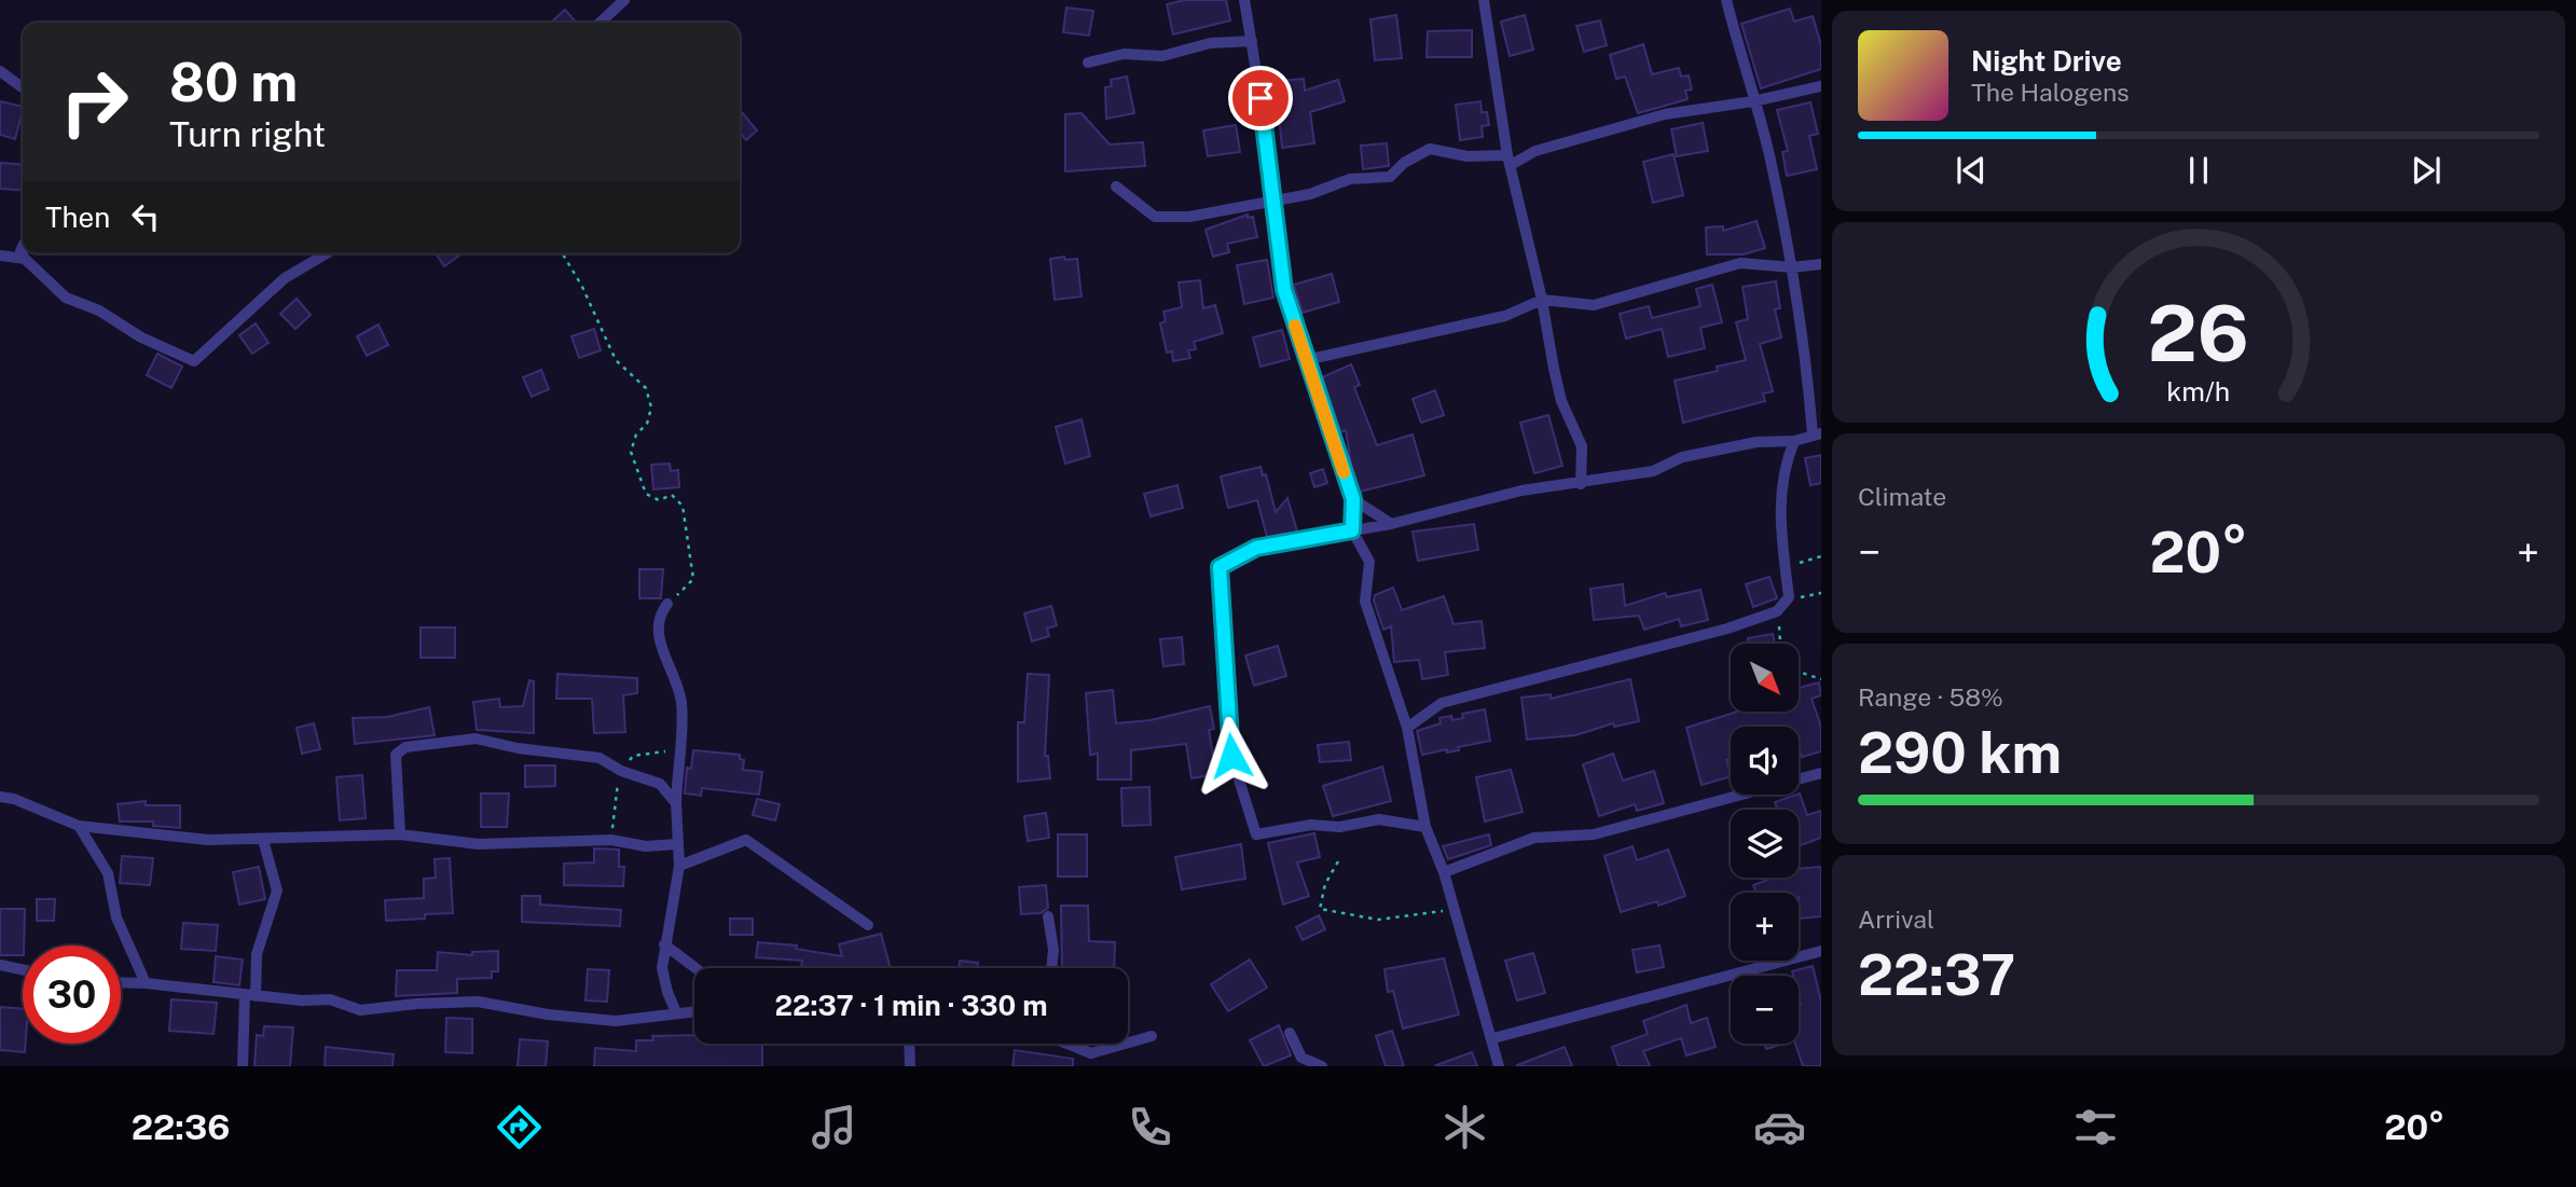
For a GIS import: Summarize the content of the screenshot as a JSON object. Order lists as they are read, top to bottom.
{
  "north": "bottom right",
  "page": {
    "turn": ["80 m", "Turn right"],
    "song": ["Night Drive", "The Halogens"],
    "then": "Then",
    "tile": [
      "Climate",
      ["Range · 58%", "290 km"],
      ["Arrival", "22:37"]
    ],
    "heat": ["−", "20°", "+"],
    "map_buttons": ["+", "−"],
    "limit": "30",
    "trip": "22:37 · 1 min · 330 m",
    "tabs": ["22:36", "20°"],
    "gauge": ["26", "km/h"]
  }
}
